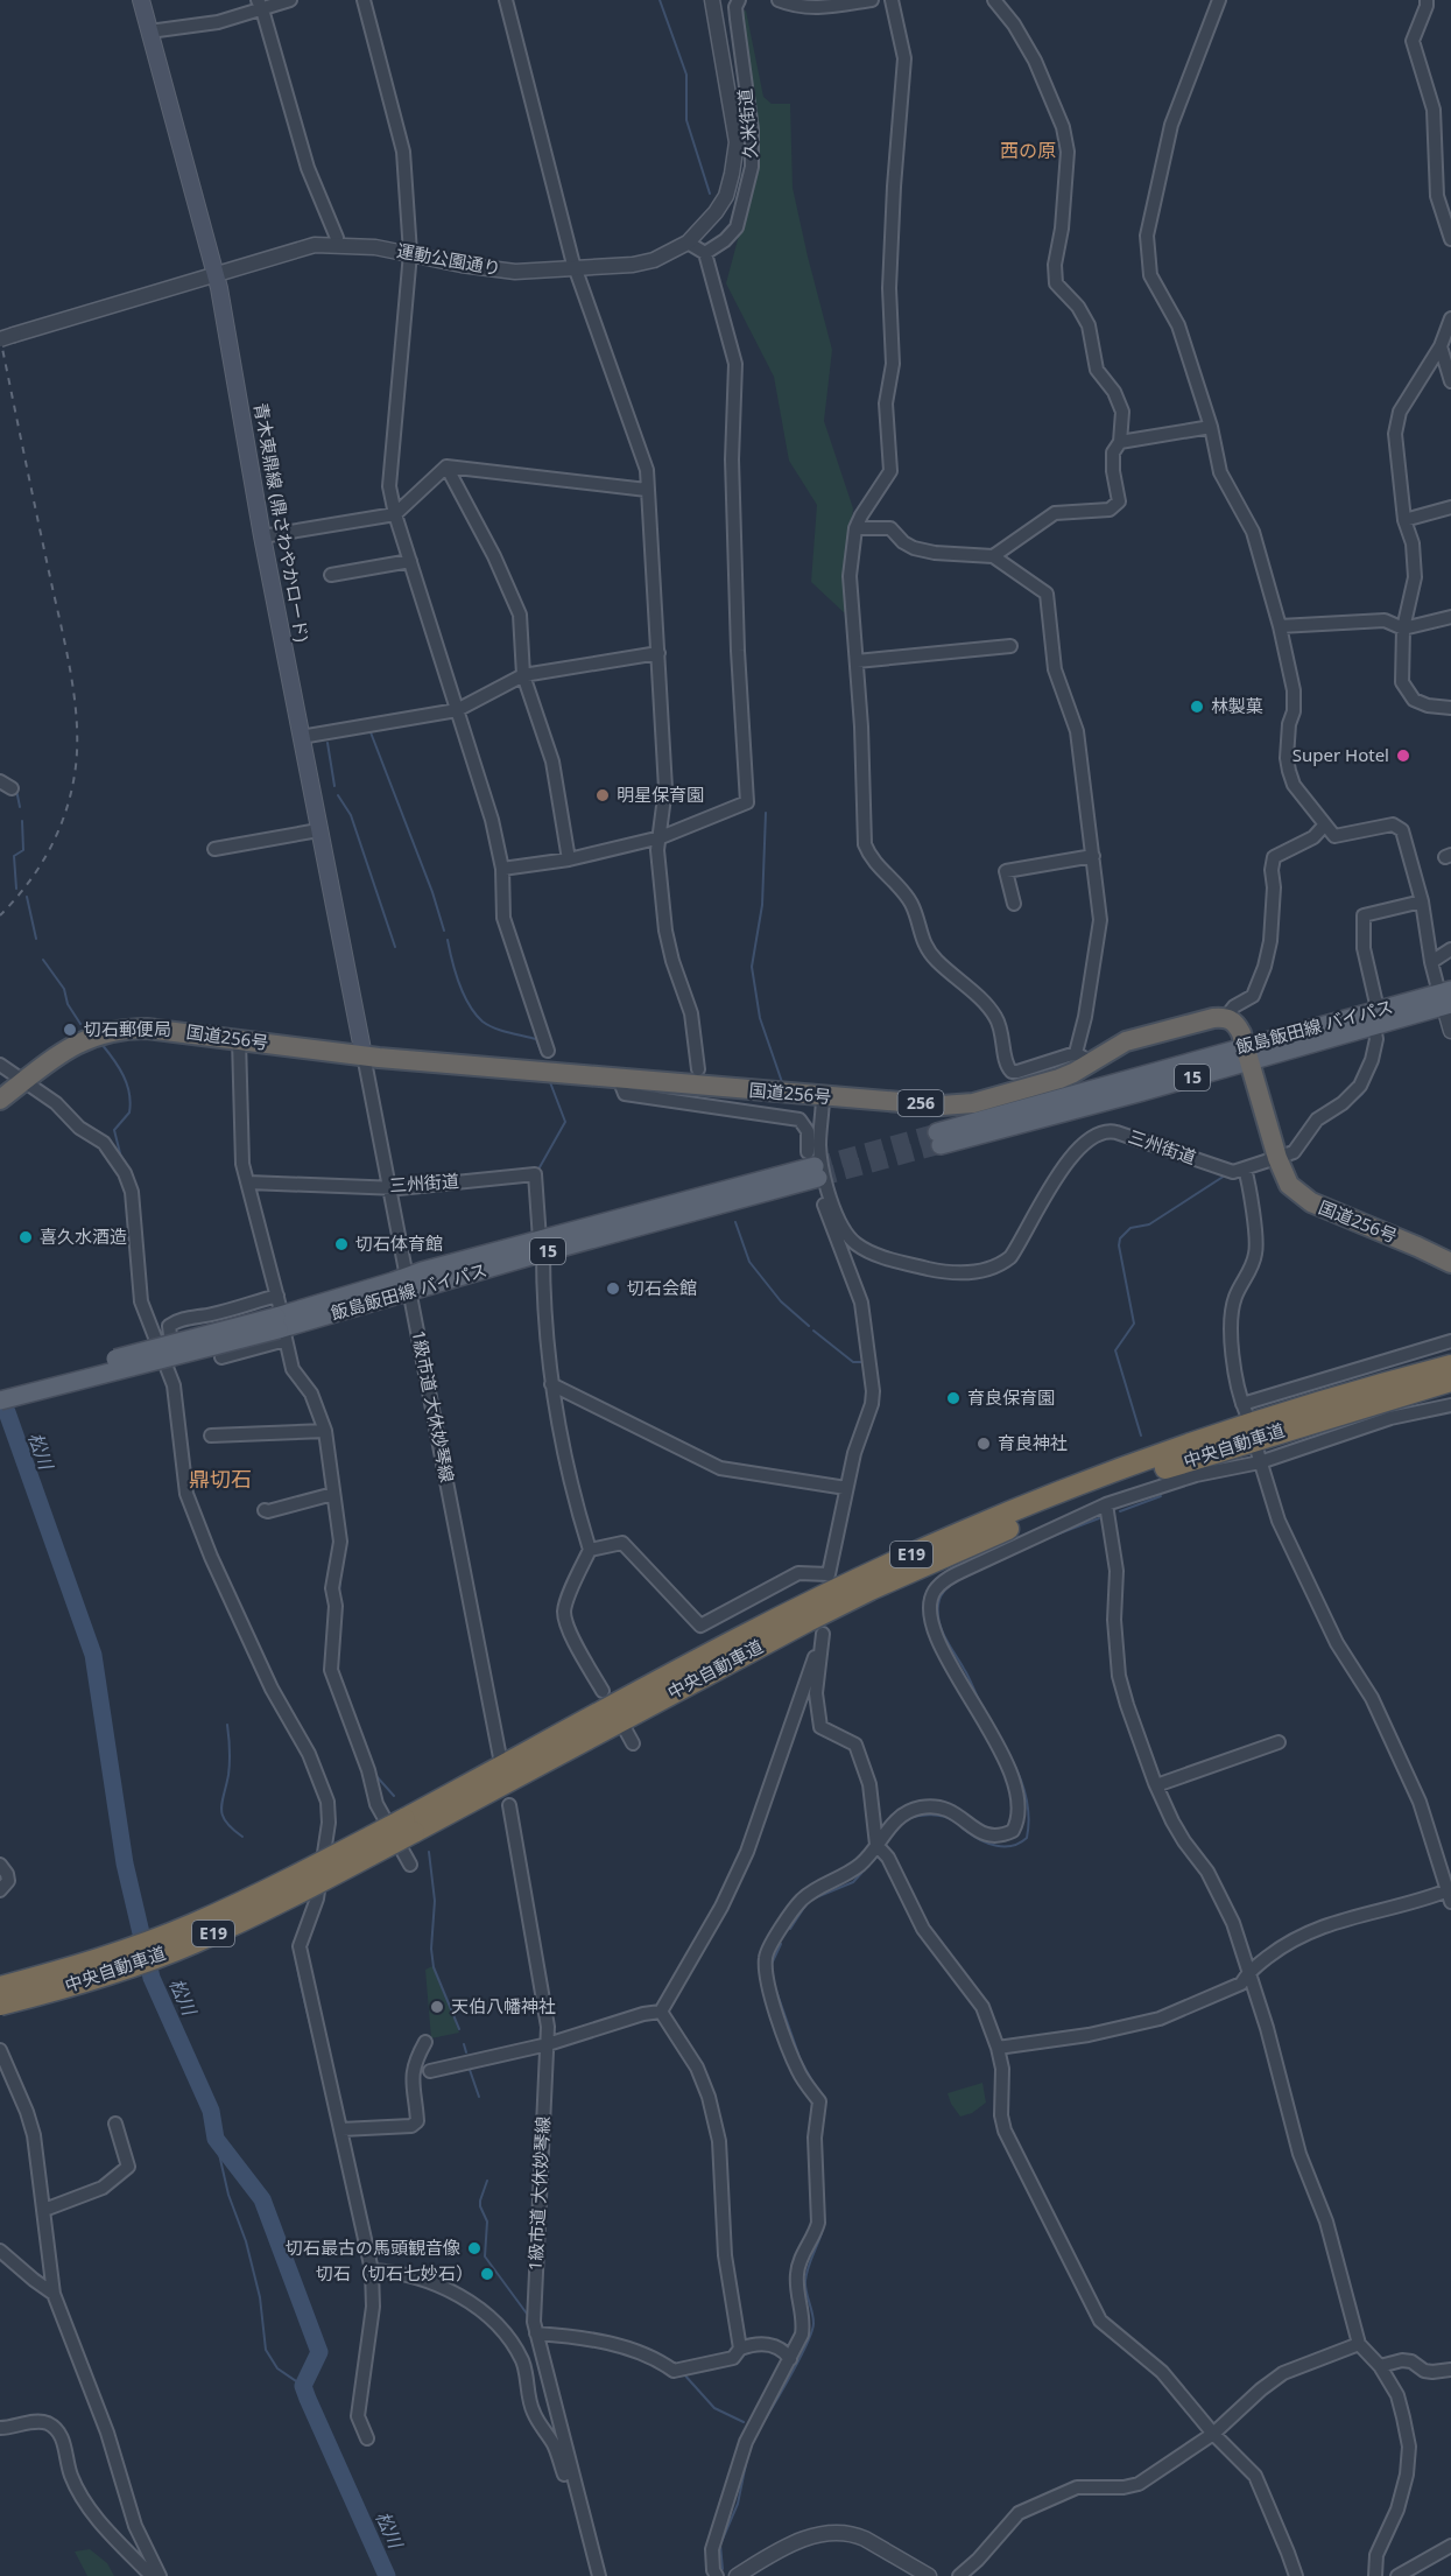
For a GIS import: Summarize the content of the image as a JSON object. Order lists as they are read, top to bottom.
{
  "streets": {
    "highway": [
      "国道256号",
      "256",
      "中央自動車道",
      "E19"
    ],
    "main road": ["青木東鼎線 (鼎さわやかロード)", "飯島飯田線 バイパス", "15"],
    "street": [
      "久米街道",
      "運動公園通り",
      "三州街道",
      "1級市道 大休妙琴線"
    ]
  },
  "crossings": [
    ["運動公園通り", "青木東鼎線 (鼎さわやかロード)"],
    ["青木東鼎線 (鼎さわやかロード)", "国道256号"],
    ["青木東鼎線 (鼎さわやかロード)", "1級市道 大休妙琴線"],
    ["飯島飯田線 バイパス", "国道256号"],
    ["飯島飯田線 バイパス", "三州街道"],
    ["飯島飯田線 バイパス", "1級市道 大休妙琴線"],
    ["国道256号", "三州街道"],
    ["国道256号", "1級市道 大休妙琴線"],
    ["三州街道", "1級市道 大休妙琴線"]
  ],
  "districts": ["西の原", "鼎切石"],
  "water": ["松川"],
  "places": [
    "林製菓",
    "Super Hotel",
    "明星保育園",
    "切石郵便局",
    "喜久水酒造",
    "切石体育館",
    "切石会館",
    "育良保育園",
    "育良神社",
    "天伯八幡神社",
    "切石最古の馬頭観音像",
    "切石（切石七妙石）"
  ]
}
